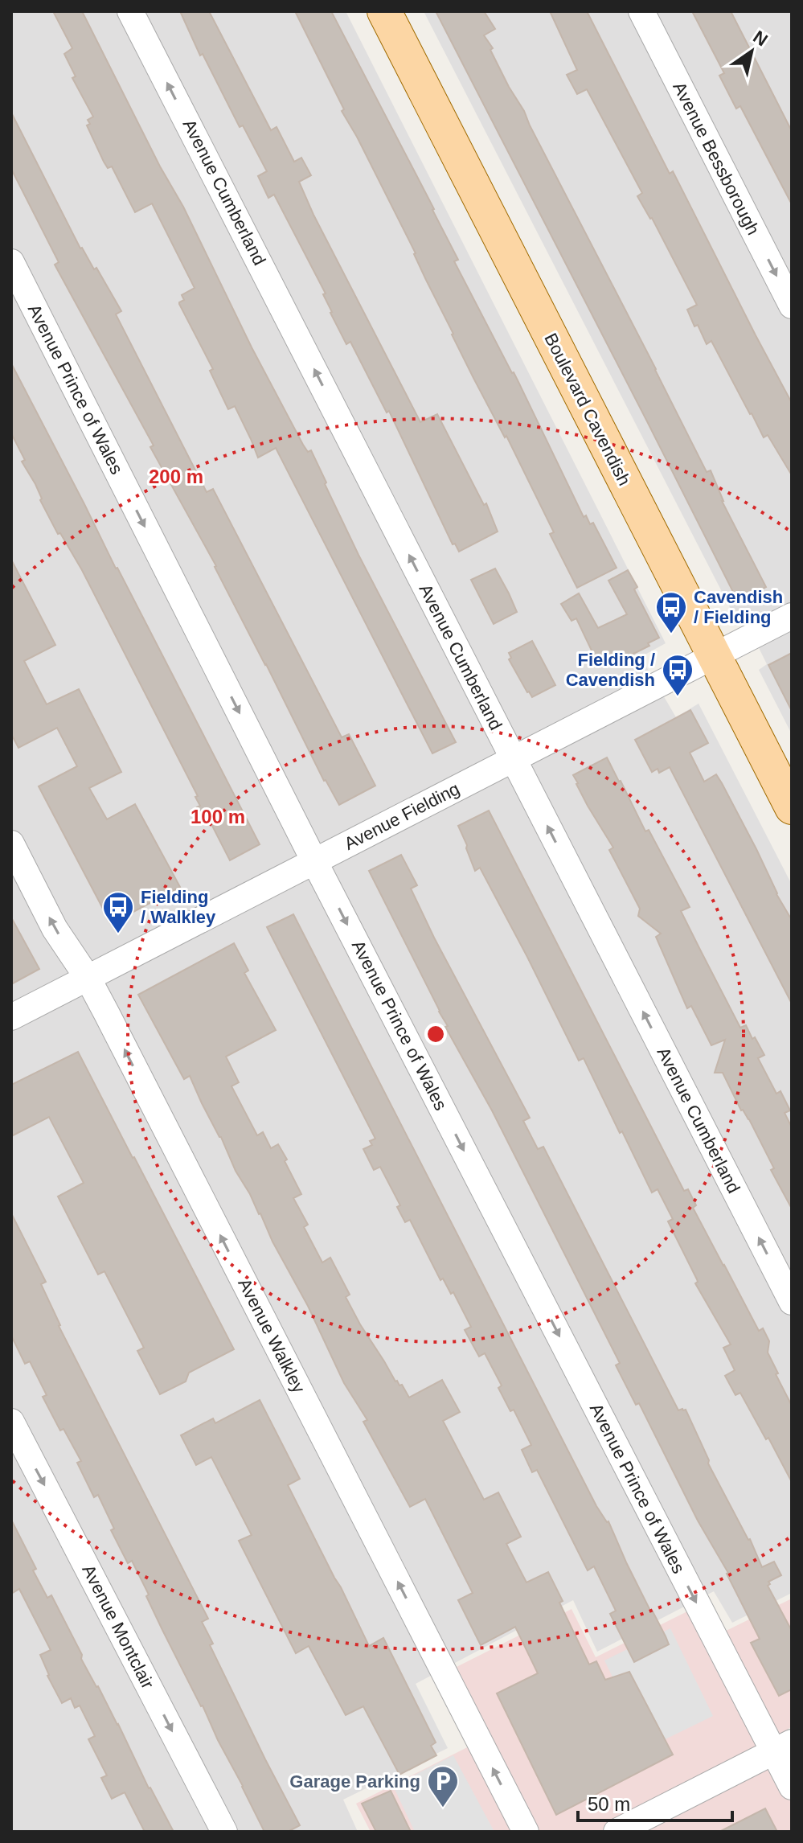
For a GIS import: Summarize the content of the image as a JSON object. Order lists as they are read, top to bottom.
{
  "streets": {
    "main road": ["Boulevard Cavendish"],
    "street": [
      "Avenue Bessborough",
      "Avenue Cumberland",
      "Avenue Prince of Wales",
      "Avenue Fielding",
      "Avenue Walkley",
      "Avenue Montclair"
    ]
  },
  "crossings": [
    ["Avenue Cumberland", "Avenue Fielding"],
    ["Avenue Prince of Wales", "Avenue Fielding"],
    ["Boulevard Cavendish", "Avenue Fielding"],
    ["Avenue Fielding", "Avenue Walkley"]
  ],
  "one_way": [
    "Avenue Bessborough",
    "Avenue Cumberland",
    "Avenue Prince of Wales",
    "Avenue Walkley",
    "Avenue Montclair"
  ],
  "places": {
    "bus stop": ["Cavendish / Fielding", "Fielding / Cavendish", "Fielding / Walkley"],
    "parking": ["Garage Parking"]
  },
  "scale_bar": "50 m",
  "north": "top right",
  "rings": ["200 m", "100 m"]
}
